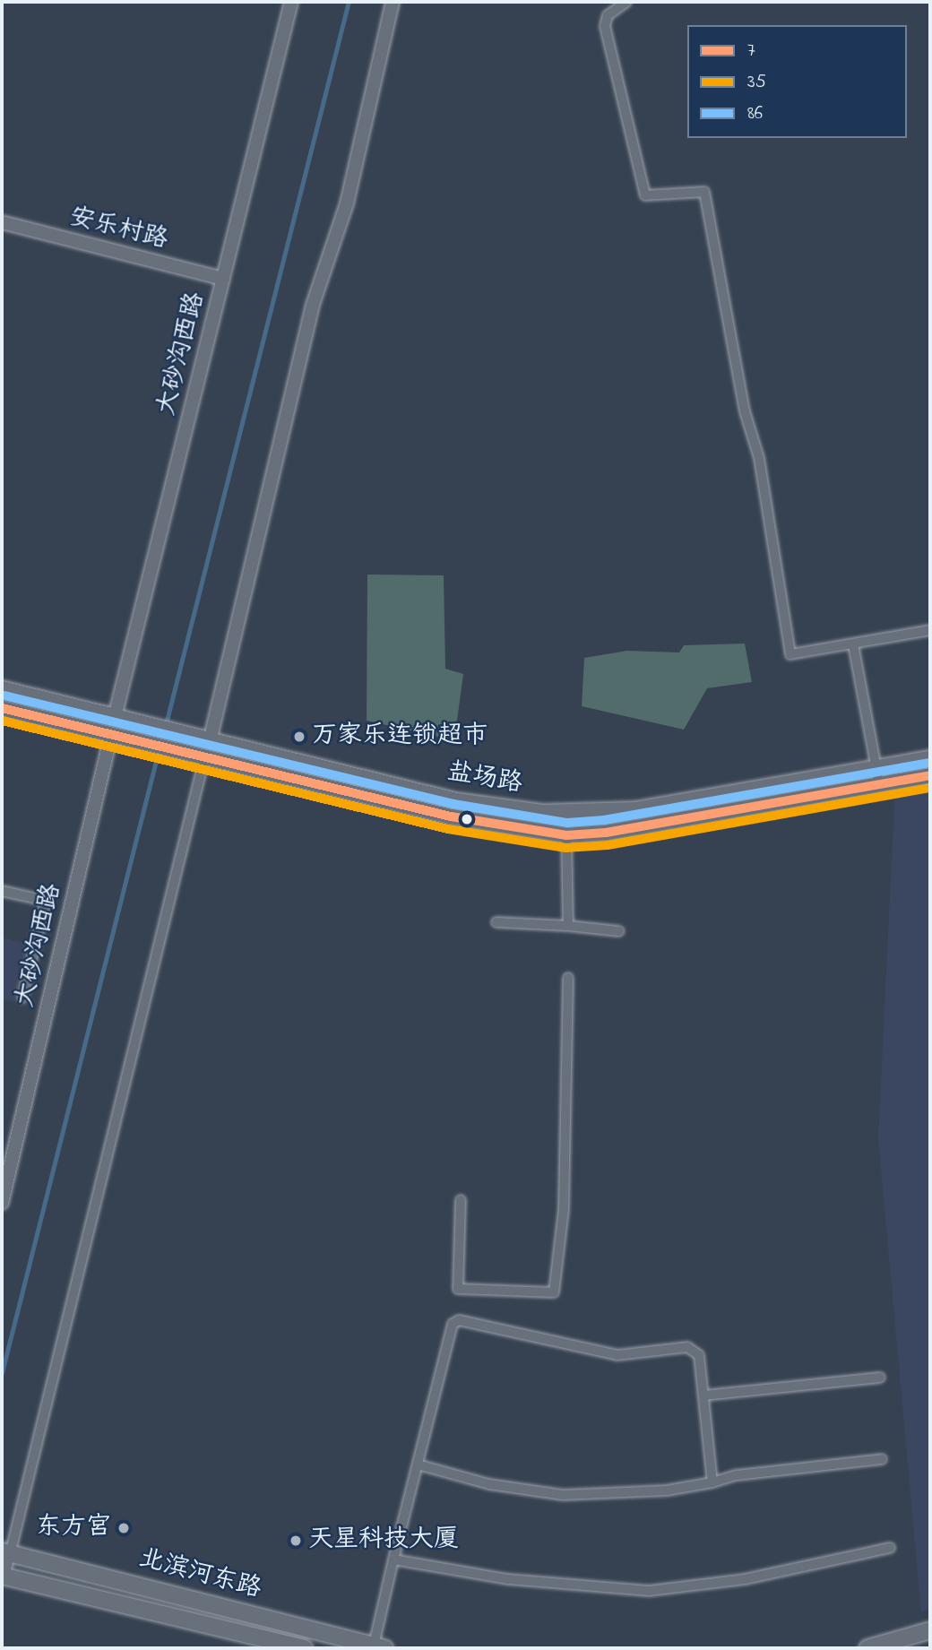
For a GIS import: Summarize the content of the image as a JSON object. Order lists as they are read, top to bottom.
{
  "streets": {
    "main road": ["盐场路", "北滨河东路"],
    "street": ["安乐村路", "大砂沟西路"]
  },
  "crossings": [
    ["安乐村路", "大砂沟西路"],
    ["大砂沟西路", "盐场路"]
  ],
  "places": ["万家乐连锁超市", "东方宫", "天星科技大厦"],
  "lines": ["transit line 86", "transit line 7", "transit line 35"],
  "legend": ["7", "35", "86"]
}
